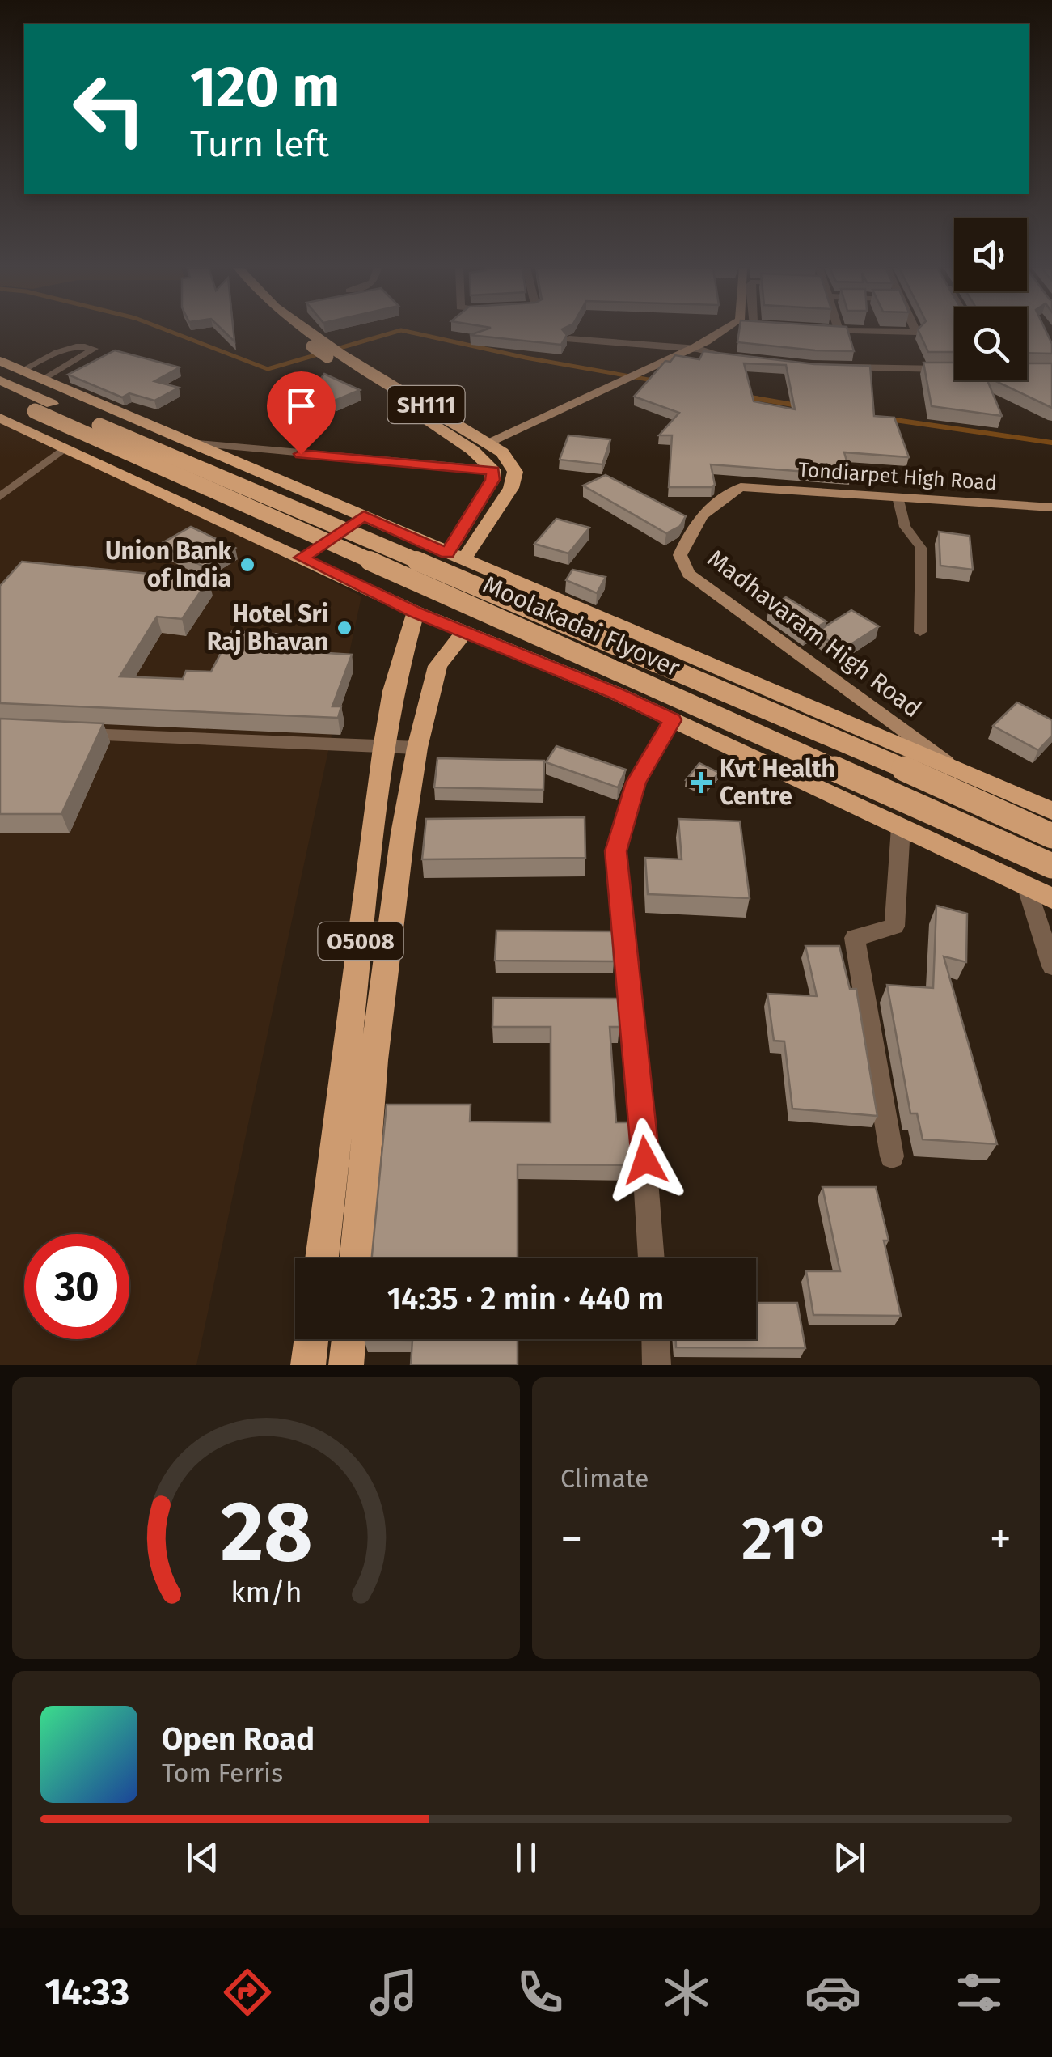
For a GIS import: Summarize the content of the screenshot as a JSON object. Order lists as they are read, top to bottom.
{
  "streets": {
    "main road": ["SH111", "Moolakadai Flyover", "O5008"],
    "street": ["Tondiarpet High Road", "Madhavaram High Road"]
  },
  "crossings": [
    ["Tondiarpet High Road", "Madhavaram High Road"]
  ],
  "places": {
    "other": ["Union Bank of India", "Hotel Sri Raj Bhavan"],
    "health": ["Kvt Health Centre"]
  },
  "page": {
    "turn": ["120 m", "Turn left"],
    "limit": "30",
    "trip": "14:35 · 2 min · 440 m",
    "tile": "Climate",
    "heat": ["−", "21°", "+"],
    "song": ["Open Road", "Tom Ferris"],
    "tabs": "14:33",
    "gauge": ["28", "km/h"]
  }
}
